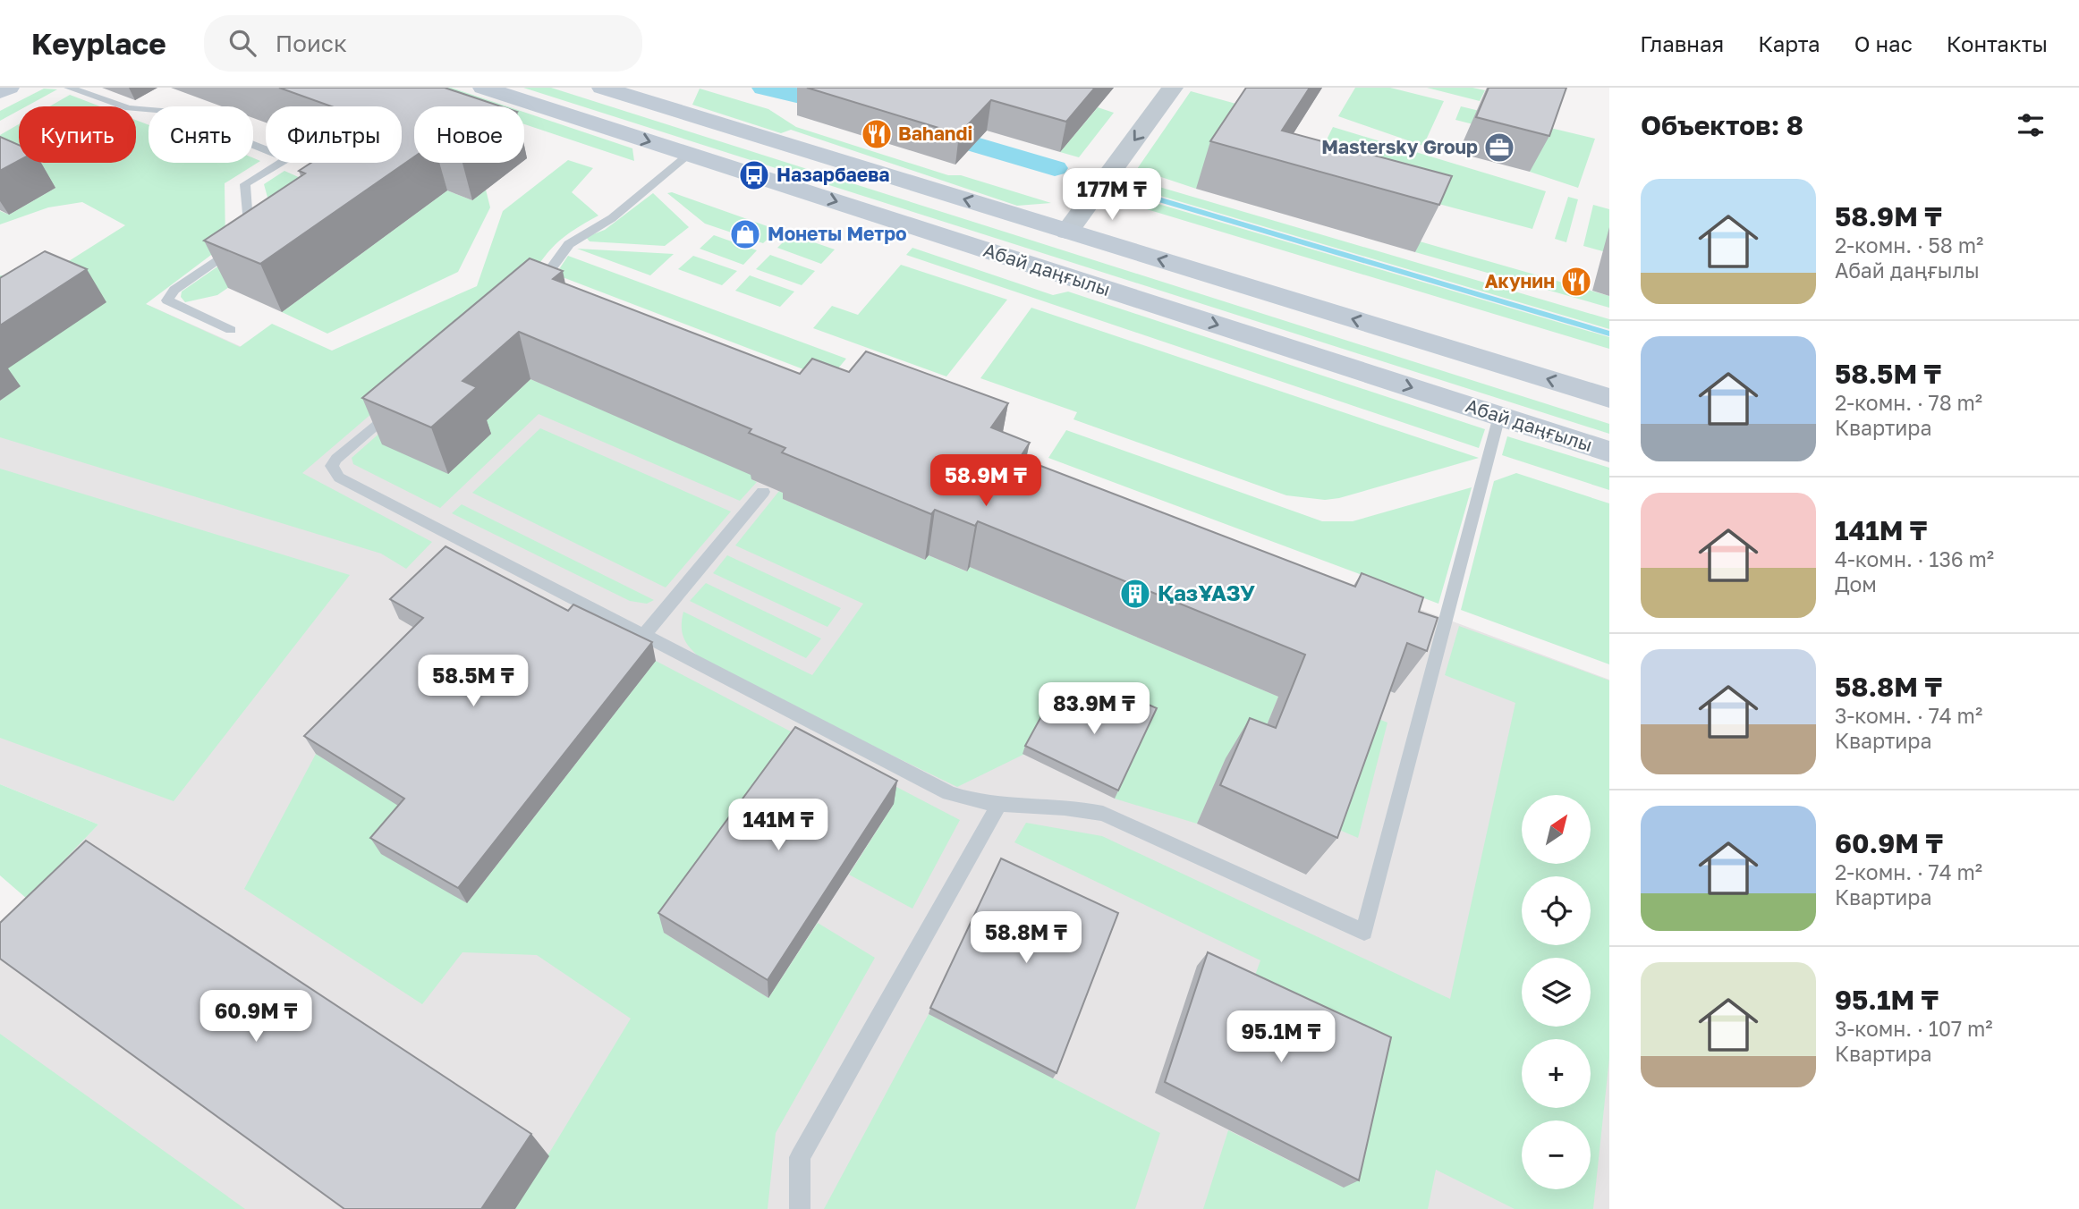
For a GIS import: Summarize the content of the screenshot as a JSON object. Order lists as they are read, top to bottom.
{
  "streets": {
    "main road": ["Абай даңғылы"]
  },
  "places": {
    "restaurant": ["Bahandi", "Акунин"],
    "office": ["Mastersky Group"],
    "bus stop": ["Назарбаева"],
    "shop": ["Монеты Метро"],
    "building": ["ҚазҰАЗУ"]
  },
  "north": "top right",
  "page": {
    "header": "Keyplace",
    "search": "Поиск",
    "nav": [
      "Главная",
      "Карта",
      "О нас",
      "Контакты"
    ],
    "heading": "Объектов: 8",
    "chip": [
      "Купить",
      "Снять",
      "Фильтры",
      "Новое"
    ],
    "list": [
      {
        "name": "58.9M ₸",
        "note": "2-комн. · 58 m² · Абай даңғылы"
      },
      {
        "name": "58.5M ₸",
        "note": "2-комн. · 78 m² · Квартира"
      },
      {
        "name": "141M ₸",
        "note": "4-комн. · 136 m² · Дом"
      },
      {
        "name": "58.8M ₸",
        "note": "3-комн. · 74 m² · Квартира"
      },
      {
        "name": "60.9M ₸",
        "note": "2-комн. · 74 m² · Квартира"
      },
      {
        "name": "95.1M ₸",
        "note": "3-комн. · 107 m² · Квартира"
      }
    ],
    "price": [
      "177M ₸",
      "58.9M ₸",
      "58.5M ₸",
      "83.9M ₸",
      "141M ₸",
      "58.8M ₸",
      "60.9M ₸",
      "95.1M ₸"
    ],
    "map_buttons": ["+", "−"]
  }
}
